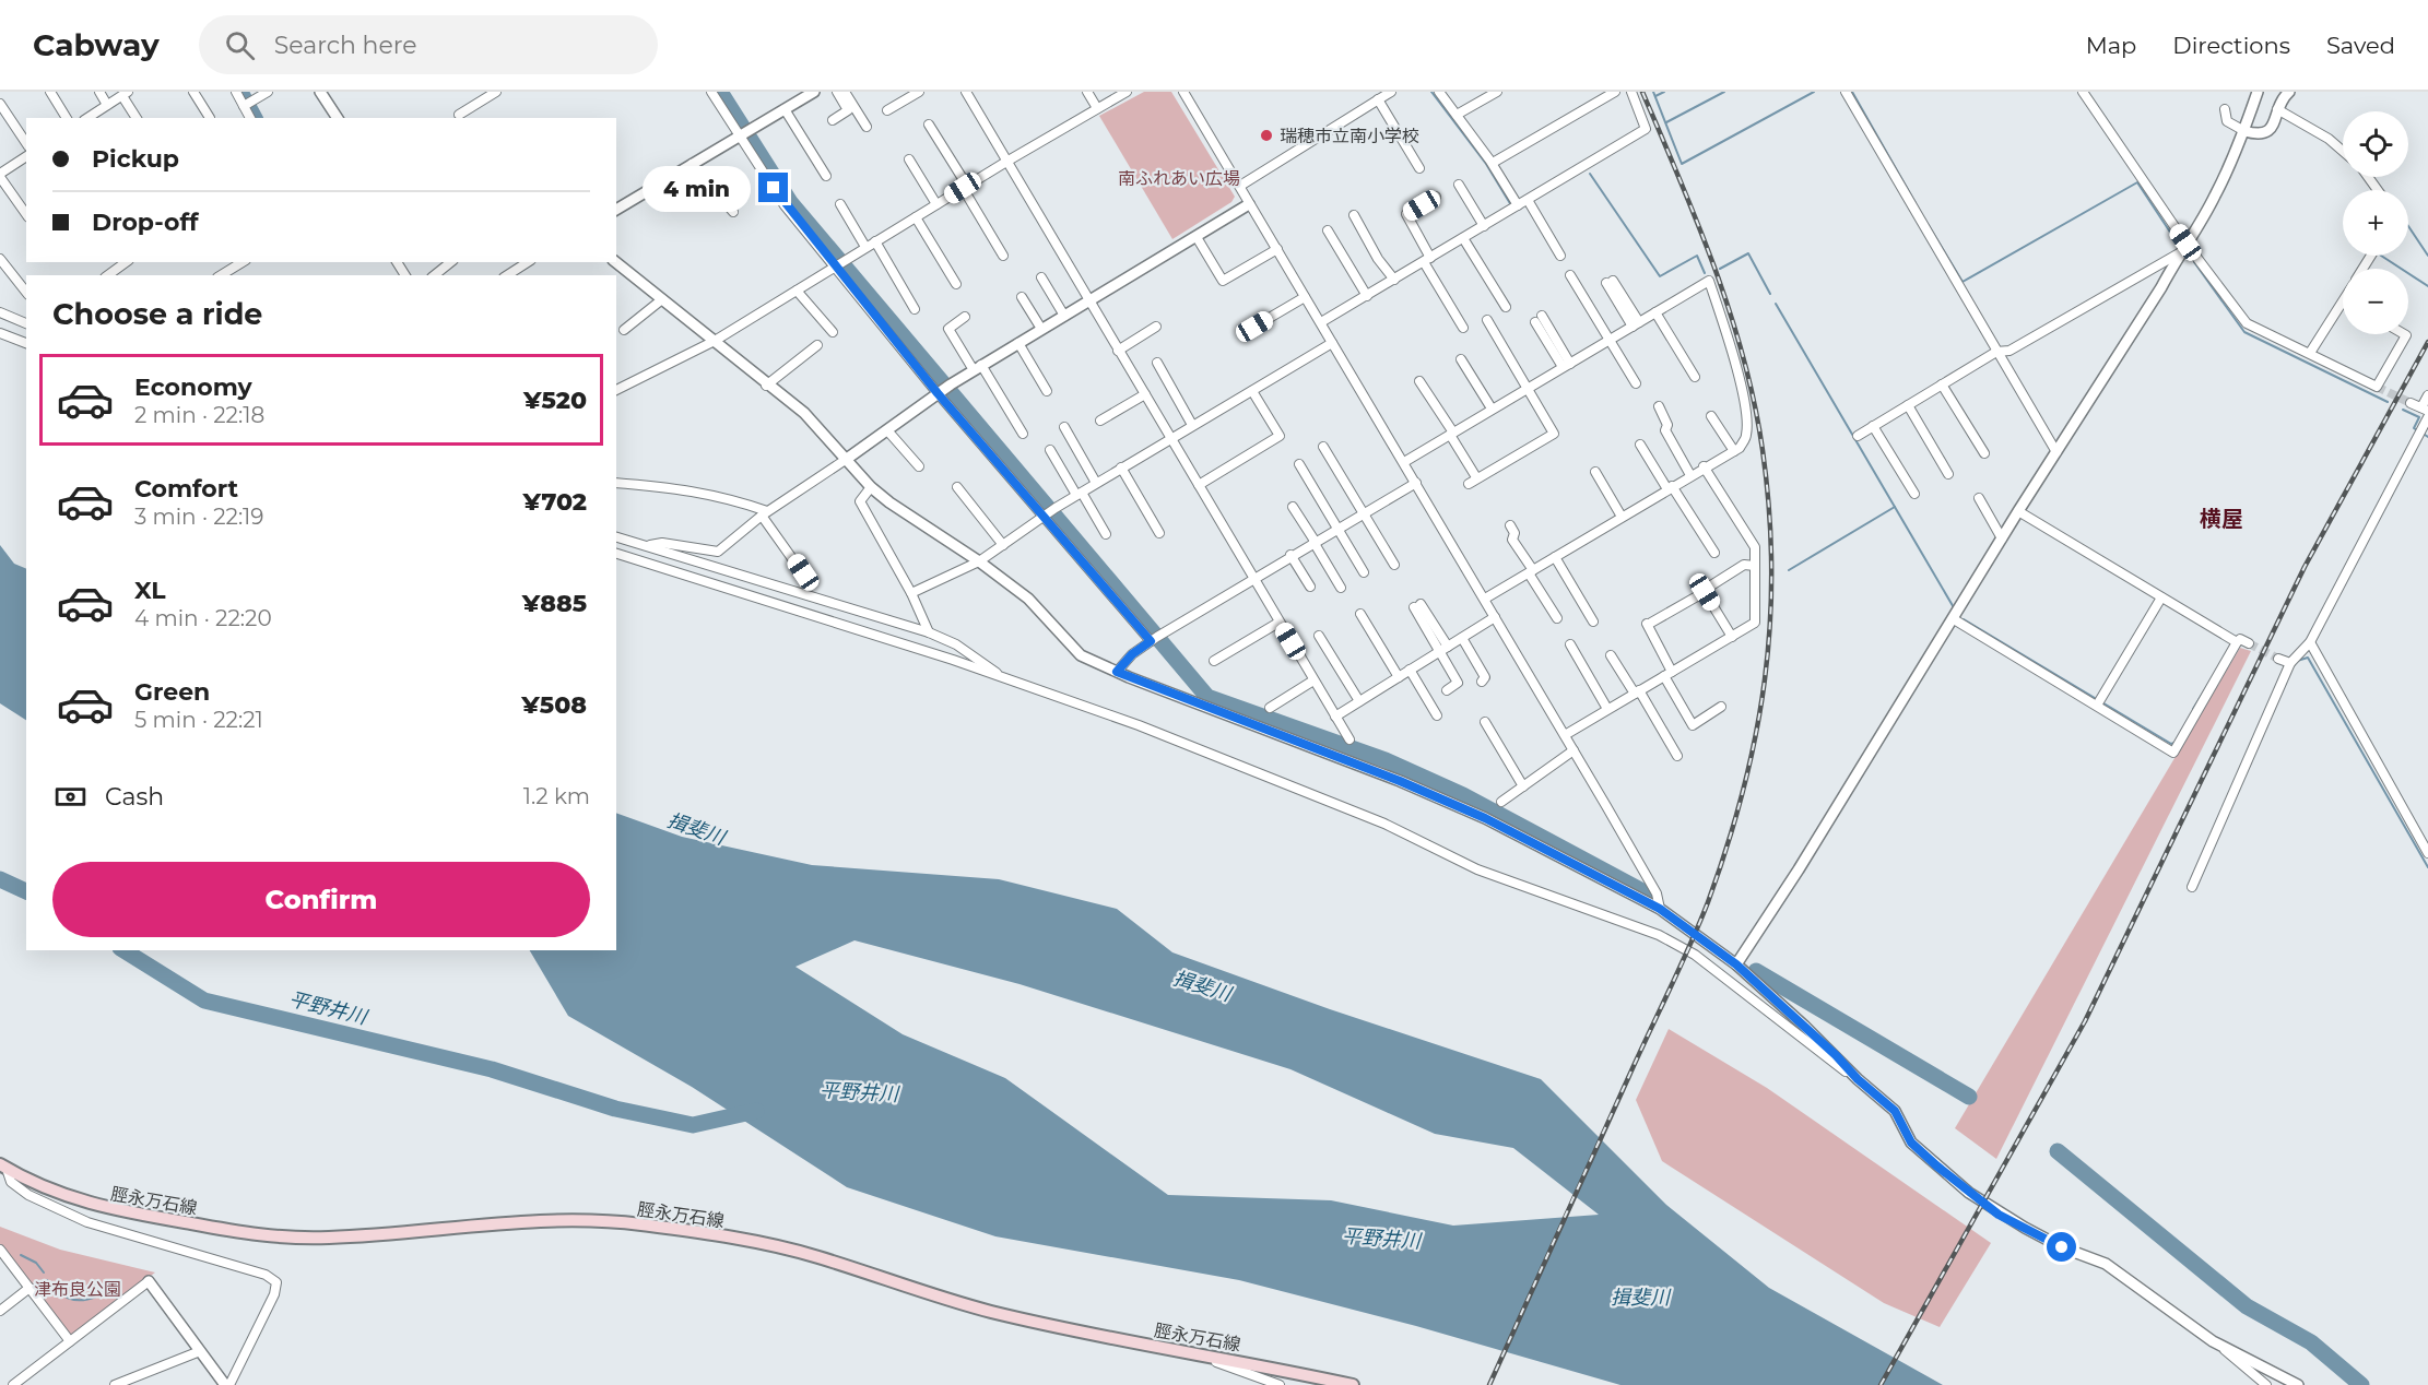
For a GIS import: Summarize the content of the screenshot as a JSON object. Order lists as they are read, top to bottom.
{
  "streets": {
    "main road": ["脛永万石線"]
  },
  "districts": ["横屋"],
  "water": ["揖斐川", "平野井川"],
  "parks": ["南ふれあい広場", "津布良公園"],
  "places": ["瑞穂市立南小学校"],
  "page": {
    "header": "Cabway",
    "search": "Search here",
    "nav": ["Map", "Directions", "Saved"],
    "map_buttons": ["+", "−"],
    "banner": ["Pickup", "Drop-off"],
    "bubble": "4 min",
    "heading": "Choose a ride",
    "list": [
      {
        "name": "Economy",
        "note": "2 min · 22:18",
        "value": "¥520"
      },
      {
        "name": "Comfort",
        "note": "3 min · 22:19",
        "value": "¥702"
      },
      {
        "name": "XL",
        "note": "4 min · 22:20",
        "value": "¥885"
      },
      {
        "name": "Green",
        "note": "5 min · 22:21",
        "value": "¥508"
      }
    ],
    "pay": ["Cash", "1.2 km"],
    "buttons": "Confirm"
  }
}
